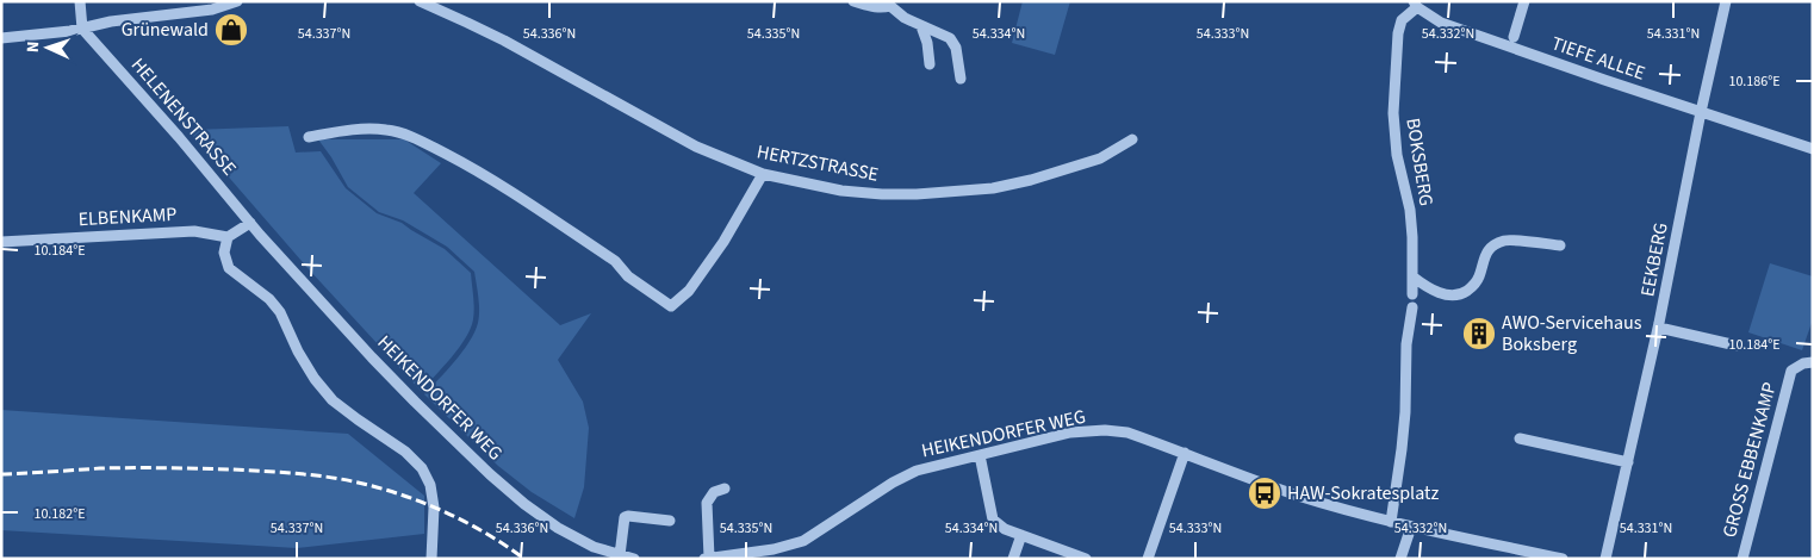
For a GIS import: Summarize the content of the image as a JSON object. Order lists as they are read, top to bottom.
{
  "streets": {
    "street": [
      "TIEFE ALLEE",
      "HELENENSTRASSE",
      "BOKSBERG",
      "HERTZSTRASSE",
      "ELBENKAMP",
      "EEKBERG",
      "HEIKENDORFER WEG",
      "GROSS EBBENKAMP"
    ]
  },
  "crossings": [
    ["TIEFE ALLEE", "BOKSBERG"],
    ["TIEFE ALLEE", "EEKBERG"],
    ["HELENENSTRASSE", "HEIKENDORFER WEG"]
  ],
  "places": {
    "shop": ["Grünewald"],
    "building": ["AWO-Servicehaus Boksberg"],
    "bus stop": ["HAW-Sokratesplatz"]
  },
  "north": "left",
  "coordinates": [
    "54.337°N",
    "54.336°N",
    "54.335°N",
    "54.334°N",
    "54.333°N",
    "54.332°N",
    "54.331°N",
    "10.186°E",
    "10.184°E",
    "10.182°E"
  ]
}
